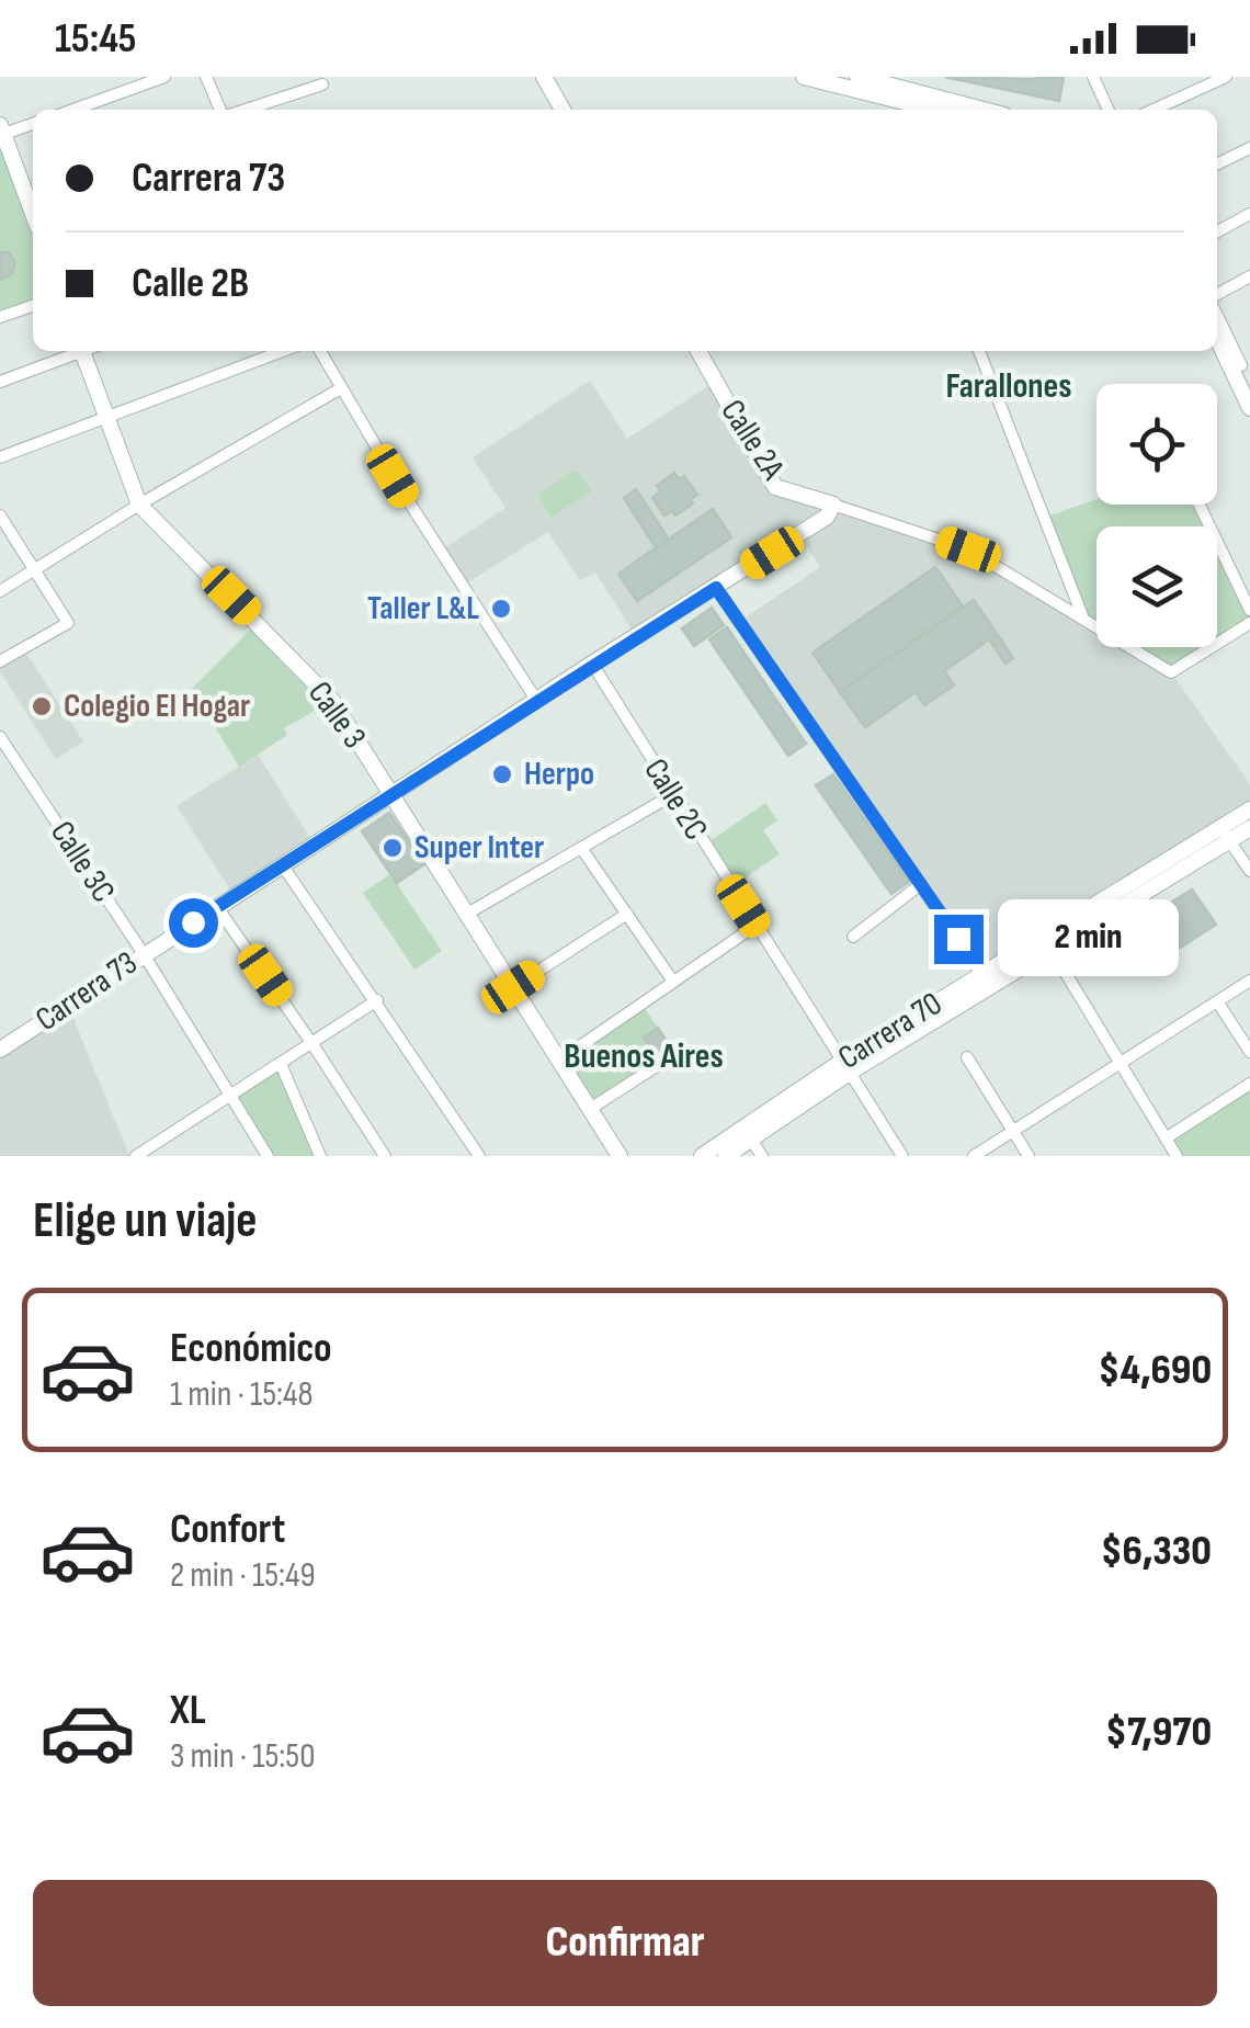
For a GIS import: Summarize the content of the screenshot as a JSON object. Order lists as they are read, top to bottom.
{
  "streets": {
    "street": [
      "Calle 2A",
      "Calle 3",
      "Calle 2C",
      "Calle 3C",
      "Carrera 73",
      "Carrera 70"
    ]
  },
  "crossings": [
    ["Calle 2A", "Carrera 73"],
    ["Calle 3", "Carrera 73"],
    ["Calle 2C", "Carrera 73"],
    ["Calle 2C", "Carrera 70"],
    ["Calle 3C", "Carrera 73"]
  ],
  "districts": ["Farallones", "Buenos Aires"],
  "places": [
    "Taller L&L",
    "Colegio El Hogar",
    "Herpo",
    "Super Inter"
  ],
  "page": {
    "status": "15:45",
    "banner": ["Carrera 73", "Calle 2B"],
    "bubble": "2 min",
    "heading": "Elige un viaje",
    "list": [
      {
        "name": "Económico",
        "note": "1 min · 15:48",
        "value": "$4,690"
      },
      {
        "name": "Confort",
        "note": "2 min · 15:49",
        "value": "$6,330"
      },
      {
        "name": "XL",
        "note": "3 min · 15:50",
        "value": "$7,970"
      }
    ],
    "buttons": "Confirmar"
  }
}
